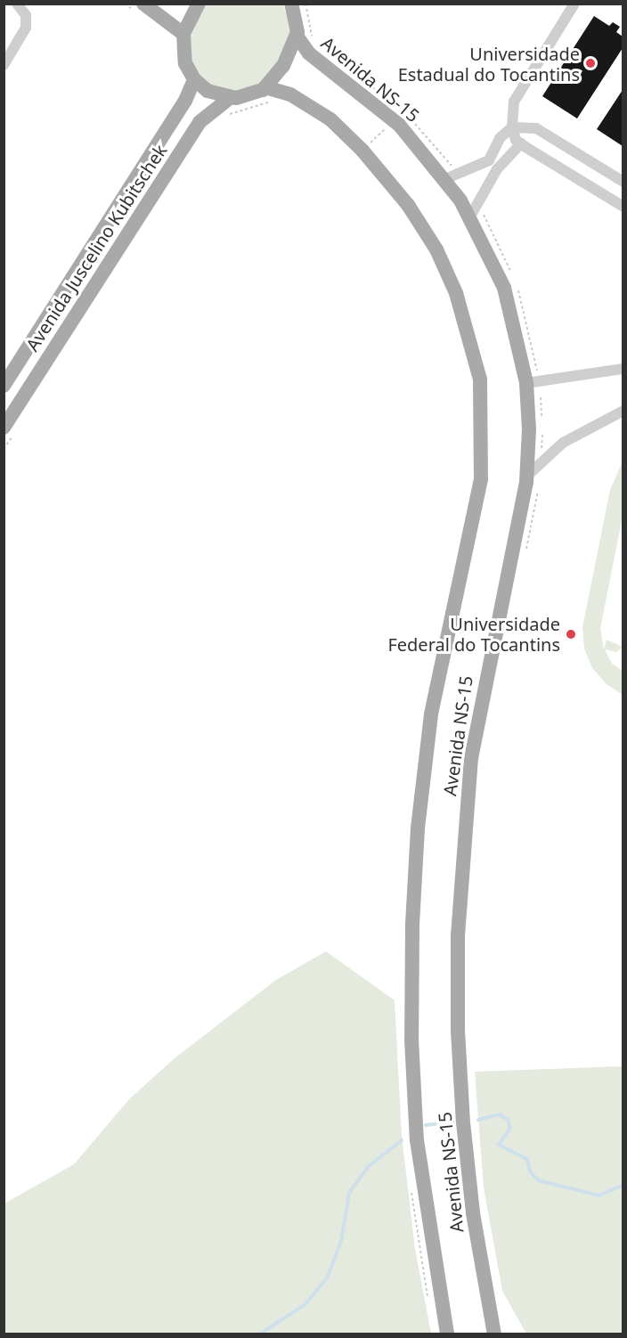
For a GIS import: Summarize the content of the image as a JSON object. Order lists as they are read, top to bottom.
{
  "streets": {
    "main road": ["Avenida NS-15", "Avenida Juscelino Kubitschek"]
  },
  "places": ["Universidade Estadual do Tocantins", "Universidade Federal do Tocantins"]
}
